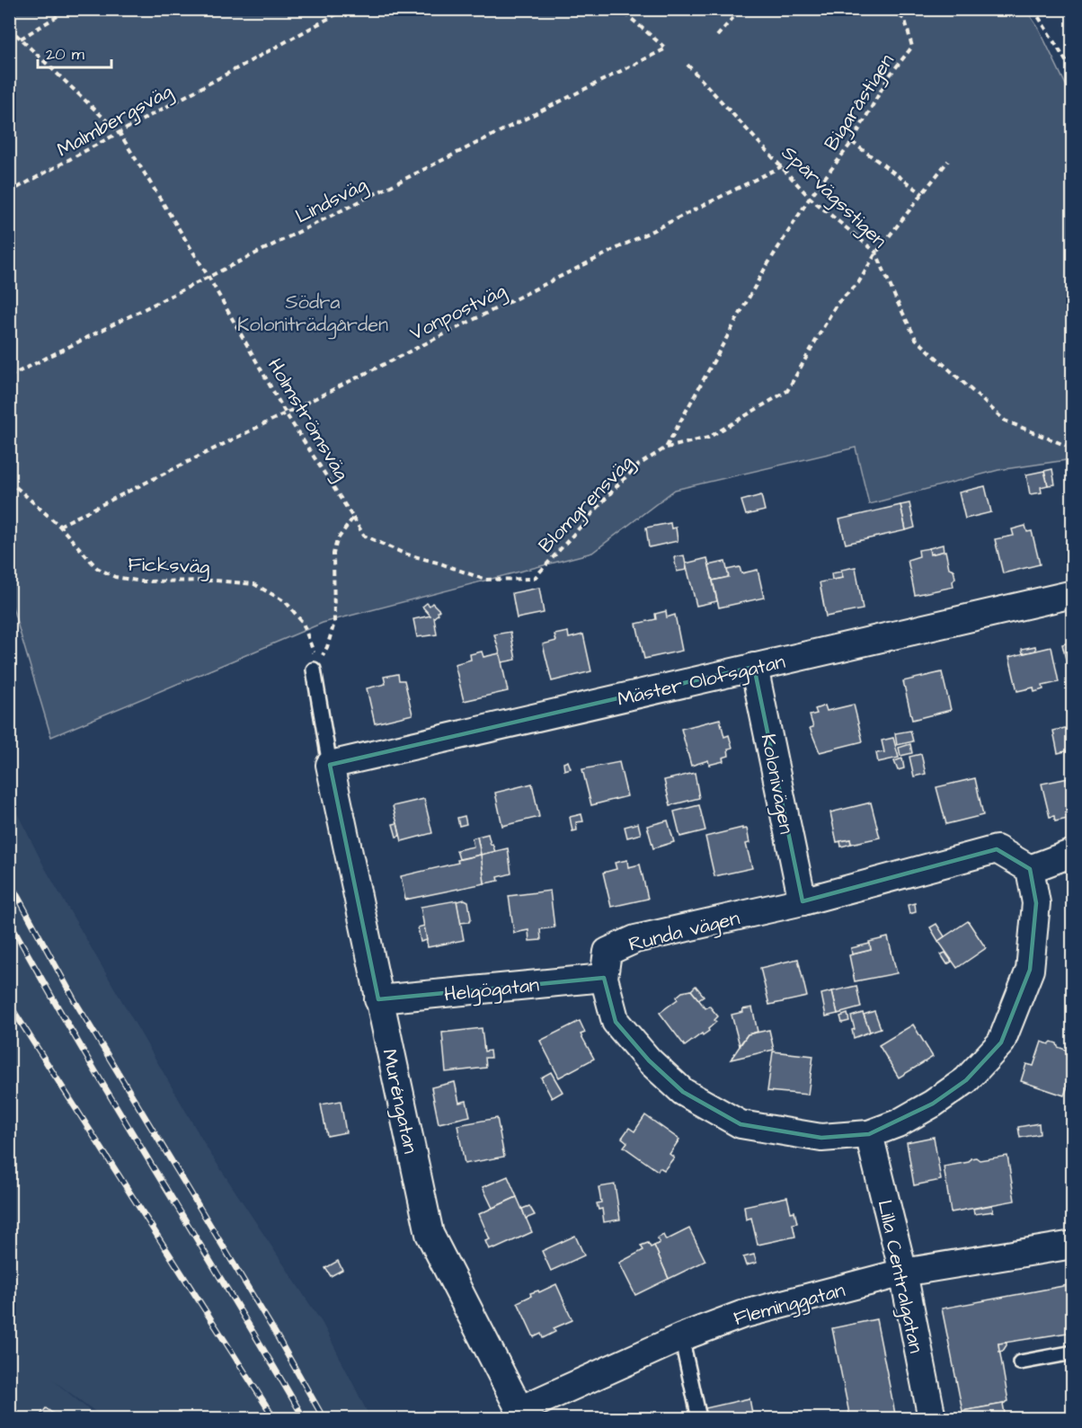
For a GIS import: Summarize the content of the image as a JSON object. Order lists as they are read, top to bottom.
{
  "streets": {
    "street": [
      "Mäster Olofsgatan",
      "Kolonivägen",
      "Runda vägen",
      "Helgögatan",
      "Muréngatan",
      "Lilla Centralgatan",
      "Fleminggatan"
    ],
    "path": [
      "Bigaråstigen",
      "Malmbergsväg",
      "Spårvägsstigen",
      "Lindsväg",
      "Vonpostväg",
      "Holmströmsväg",
      "Blomgrensväg",
      "Ficksväg"
    ]
  },
  "crossings": [
    ["Bigaråstigen", "Spårvägsstigen"],
    ["Bigaråstigen", "Blomgrensväg"],
    ["Malmbergsväg", "Holmströmsväg"],
    ["Spårvägsstigen", "Vonpostväg"],
    ["Spårvägsstigen", "Blomgrensväg"],
    ["Lindsväg", "Holmströmsväg"],
    ["Vonpostväg", "Holmströmsväg"],
    ["Vonpostväg", "Ficksväg"],
    ["Holmströmsväg", "Blomgrensväg"],
    ["Mäster Olofsgatan", "Kolonivägen"],
    ["Mäster Olofsgatan", "Muréngatan"],
    ["Kolonivägen", "Runda vägen"],
    ["Runda vägen", "Helgögatan"],
    ["Runda vägen", "Lilla Centralgatan"],
    ["Helgögatan", "Muréngatan"],
    ["Muréngatan", "Fleminggatan"],
    ["Lilla Centralgatan", "Fleminggatan"]
  ],
  "parks": ["Södra Koloniträdgården"],
  "scale_bar": "20 m"
}
